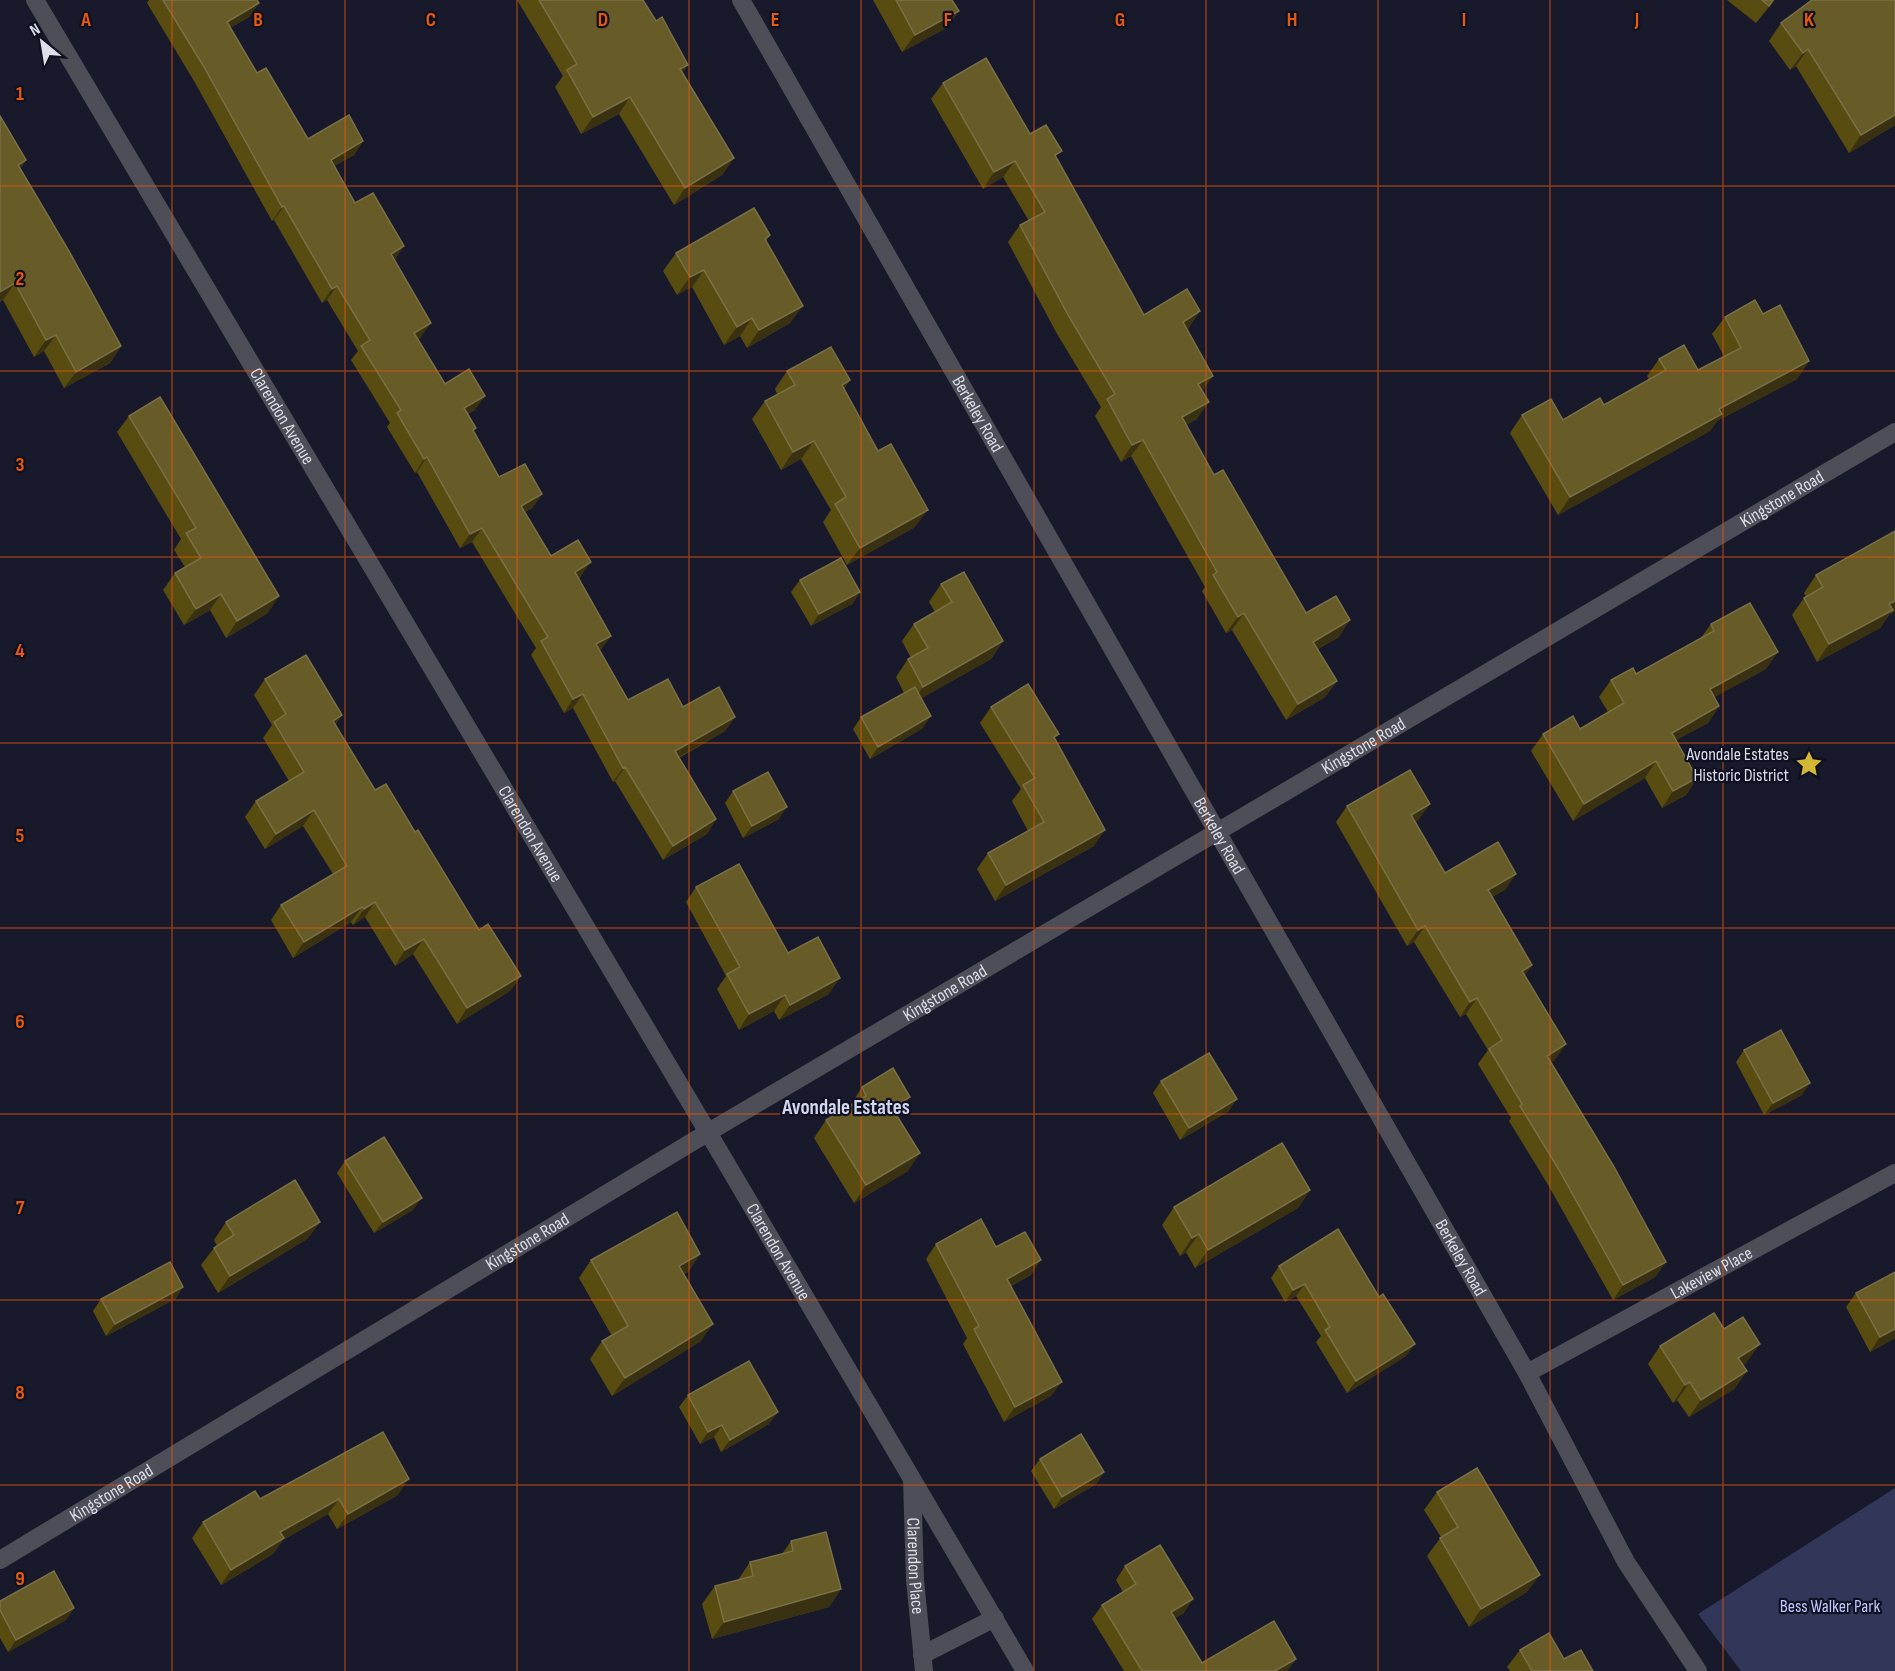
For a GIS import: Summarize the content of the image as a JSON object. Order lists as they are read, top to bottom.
{
  "streets": {
    "street": [
      "Berkeley Road",
      "Clarendon Avenue",
      "Kingstone Road",
      "Lakeview Place",
      "Clarendon Place"
    ]
  },
  "crossings": [
    ["Berkeley Road", "Kingstone Road"],
    ["Berkeley Road", "Lakeview Place"],
    ["Clarendon Avenue", "Kingstone Road"],
    ["Clarendon Avenue", "Clarendon Place"]
  ],
  "districts": ["Avondale Estates"],
  "parks": ["Bess Walker Park"],
  "places": {
    "place": ["Avondale Estates Historic District"]
  },
  "north": "top left",
  "grid": {
    "columns": [
      "A",
      "B",
      "C",
      "D",
      "E",
      "F",
      "G",
      "H",
      "I",
      "J",
      "K"
    ],
    "rows": [
      "1",
      "2",
      "3",
      "4",
      "5",
      "6",
      "7",
      "8",
      "9"
    ]
  }
}
